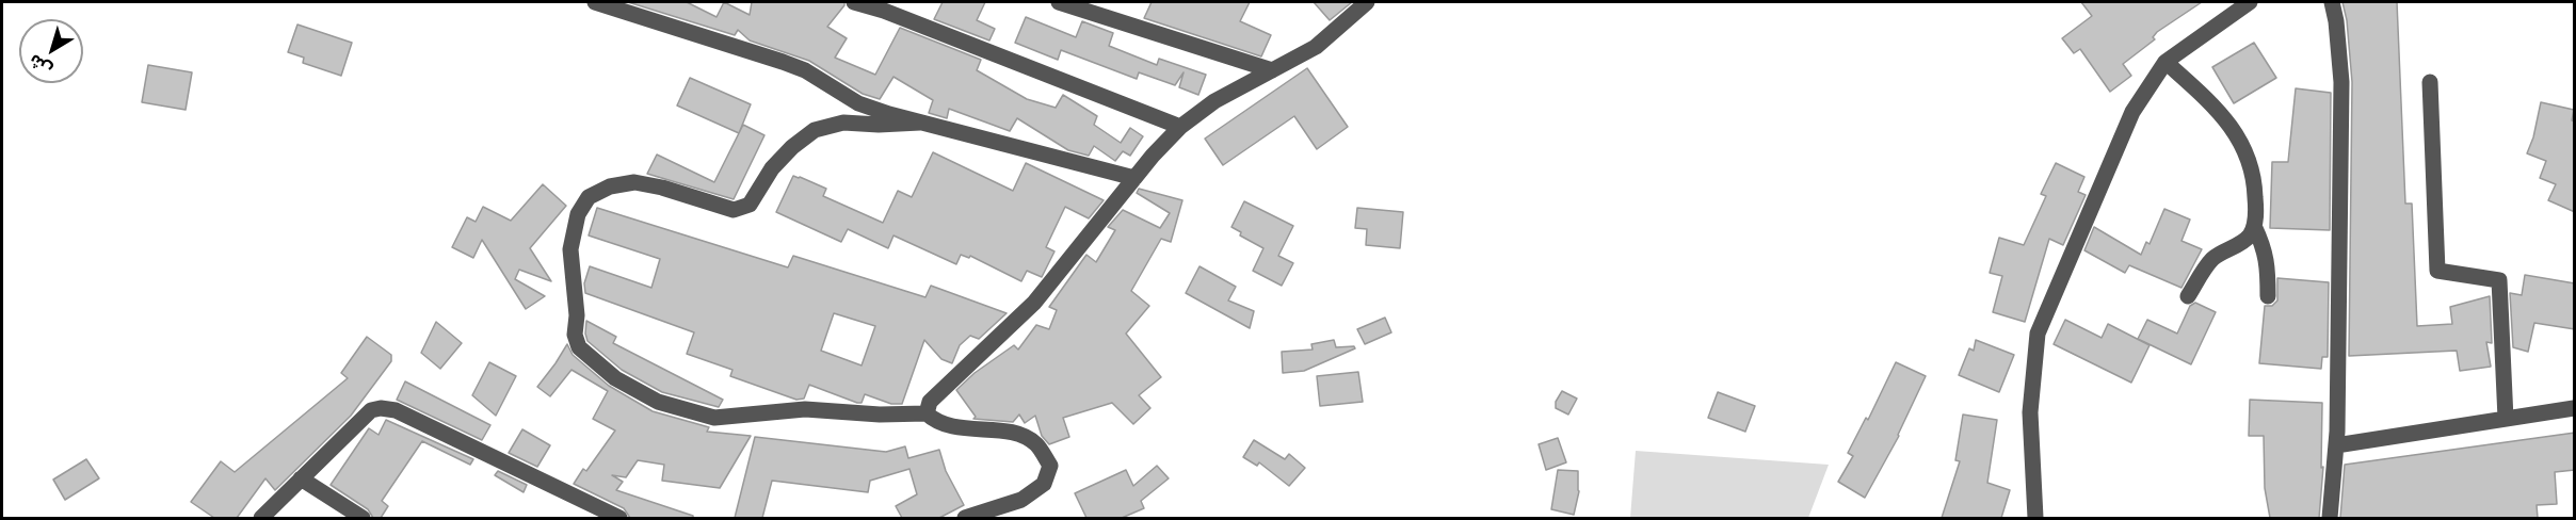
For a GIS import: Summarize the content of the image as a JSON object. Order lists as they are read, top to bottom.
{
  "north": "bottom left"
}
